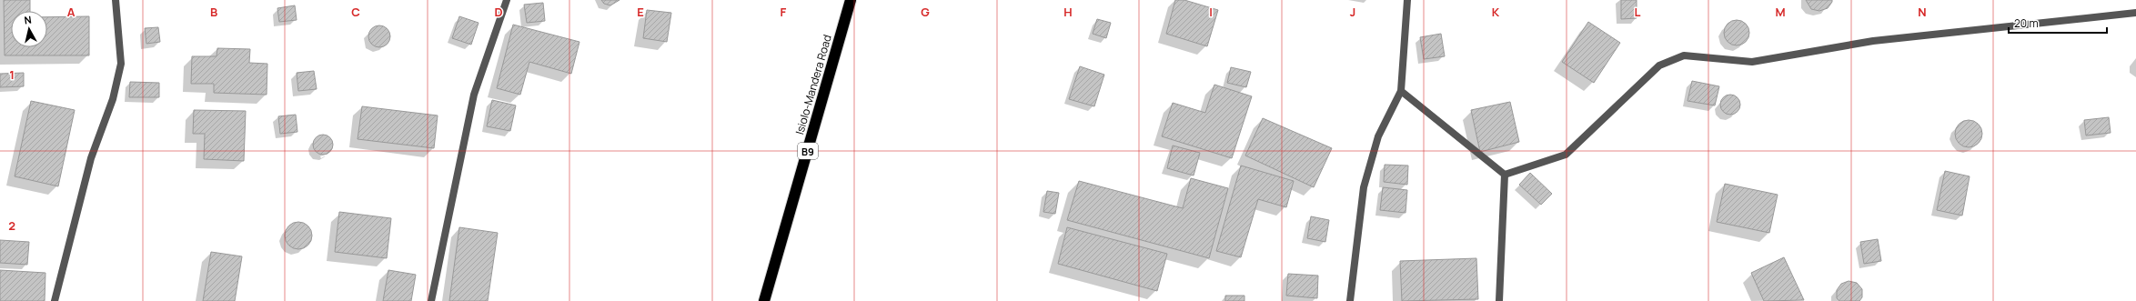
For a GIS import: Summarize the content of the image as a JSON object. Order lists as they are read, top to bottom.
{
  "streets": {
    "highway": ["Isiolo-Mandera Road", "B9"]
  },
  "scale_bar": "20 m",
  "north": "top",
  "grid": {
    "columns": [
      "A",
      "B",
      "C",
      "D",
      "E",
      "F",
      "G",
      "H",
      "I",
      "J",
      "K",
      "L",
      "M",
      "N"
    ],
    "rows": ["1", "2"]
  }
}
